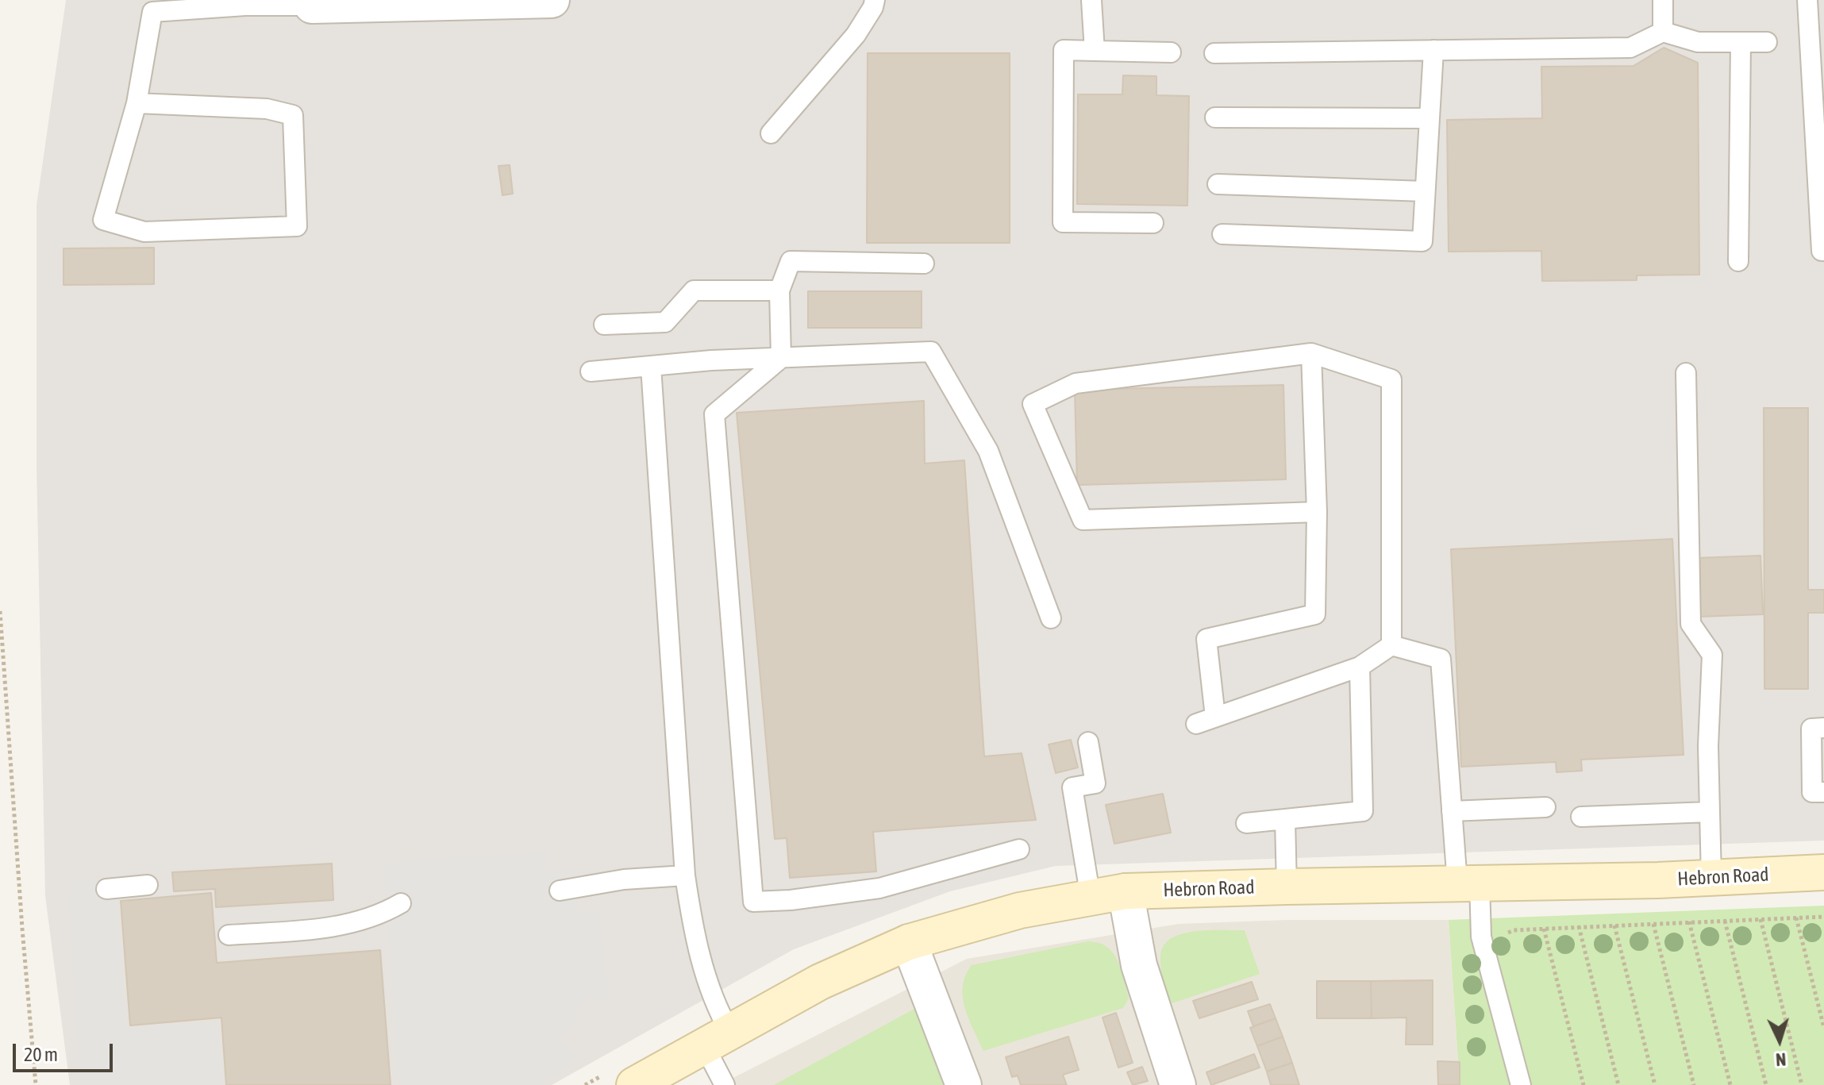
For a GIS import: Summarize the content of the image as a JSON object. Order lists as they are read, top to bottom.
{
  "streets": {
    "street": ["Hebron Road"]
  },
  "scale_bar": "20 m",
  "north": "bottom"
}
